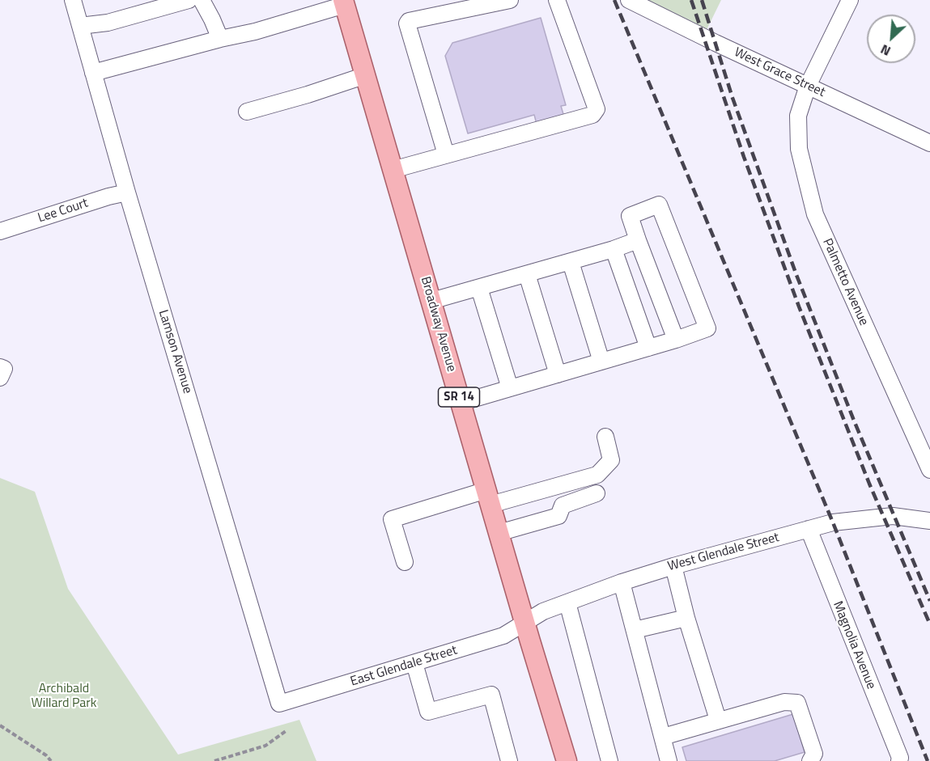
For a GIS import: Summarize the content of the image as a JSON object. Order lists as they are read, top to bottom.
{
  "streets": {
    "main road": ["Broadway Avenue", "SR 14"],
    "street": [
      "West Grace Street",
      "Lee Court",
      "Palmetto Avenue",
      "Lamson Avenue",
      "West Glendale Street",
      "Magnolia Avenue",
      "East Glendale Street"
    ]
  },
  "crossings": [
    ["West Grace Street", "Palmetto Avenue"],
    ["Lee Court", "Lamson Avenue"],
    ["Broadway Avenue", "West Glendale Street"],
    ["Broadway Avenue", "East Glendale Street"],
    ["Lamson Avenue", "East Glendale Street"],
    ["West Glendale Street", "Magnolia Avenue"],
    ["West Glendale Street", "East Glendale Street"]
  ],
  "parks": ["Archibald Willard Park"],
  "north": "bottom left"
}
